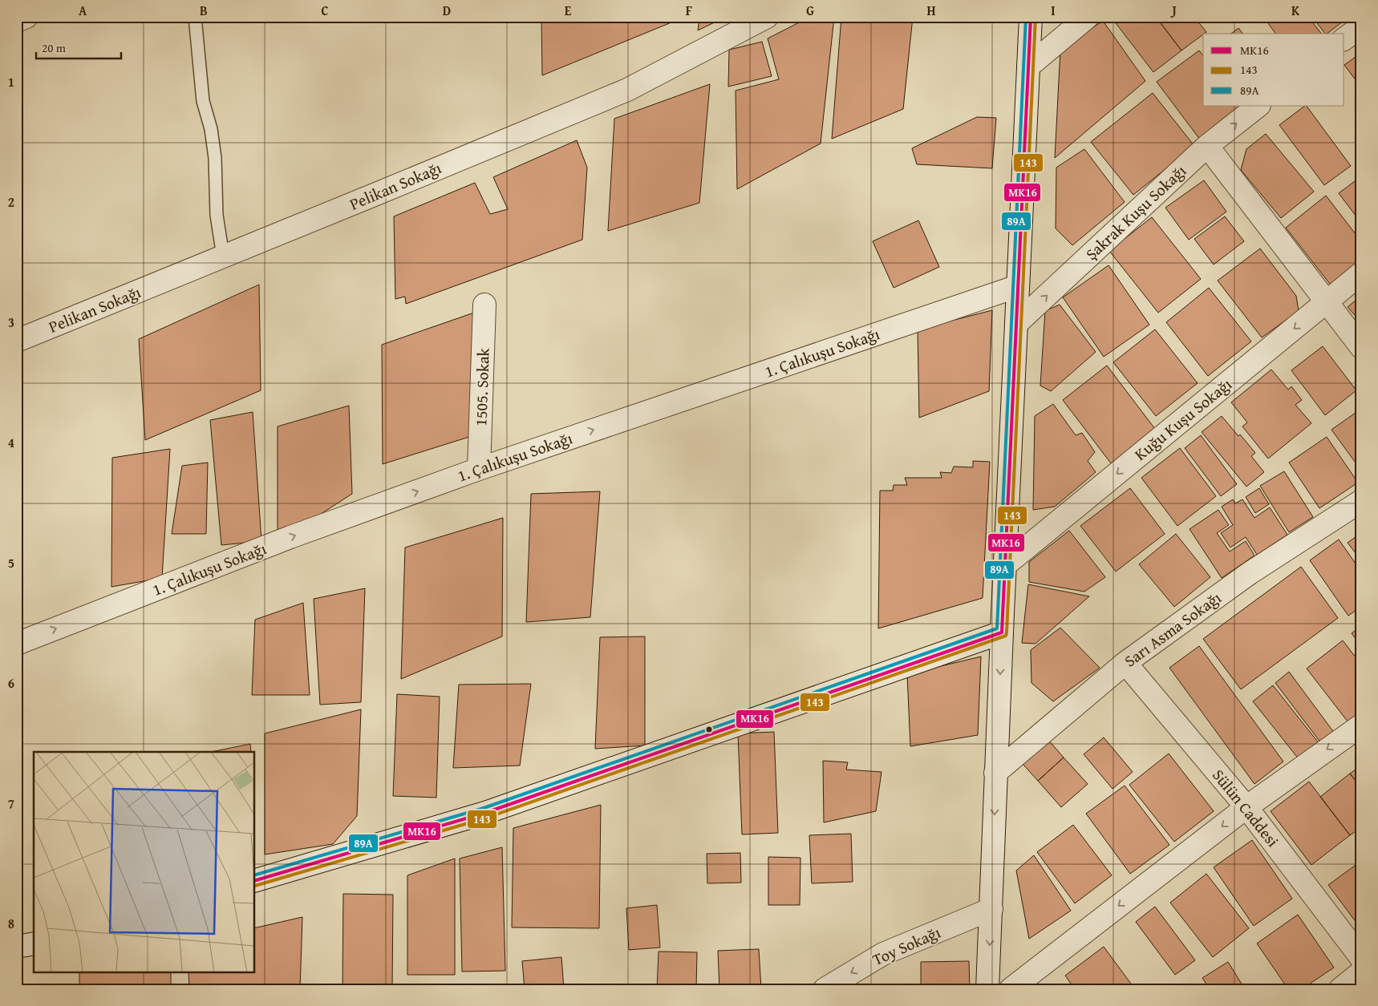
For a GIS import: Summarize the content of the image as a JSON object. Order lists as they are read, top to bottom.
{
  "streets": {
    "street": [
      "Pelikan Sokağı",
      "Şakrak Kuşu Sokağı",
      "1. Çalıkuşu Sokağı",
      "1505. Sokak",
      "Kuğu Kuşu Sokağı",
      "Sarı Asma Sokağı",
      "Sülün Caddesi",
      "Toy Sokağı"
    ]
  },
  "crossings": [
    ["1. Çalıkuşu Sokağı", "1505. Sokak"],
    ["Sarı Asma Sokağı", "Sülün Caddesi"]
  ],
  "one_way": [
    "Şakrak Kuşu Sokağı",
    "1. Çalıkuşu Sokağı",
    "Kuğu Kuşu Sokağı",
    "Toy Sokağı"
  ],
  "lines": ["transit line MK16", "transit line 143", "transit line 89A"],
  "legend": ["MK16", "143", "89A"],
  "scale_bar": "20 m",
  "grid": {
    "columns": [
      "A",
      "B",
      "C",
      "D",
      "E",
      "F",
      "G",
      "H",
      "I",
      "J",
      "K"
    ],
    "rows": [
      "1",
      "2",
      "3",
      "4",
      "5",
      "6",
      "7",
      "8"
    ]
  }
}
